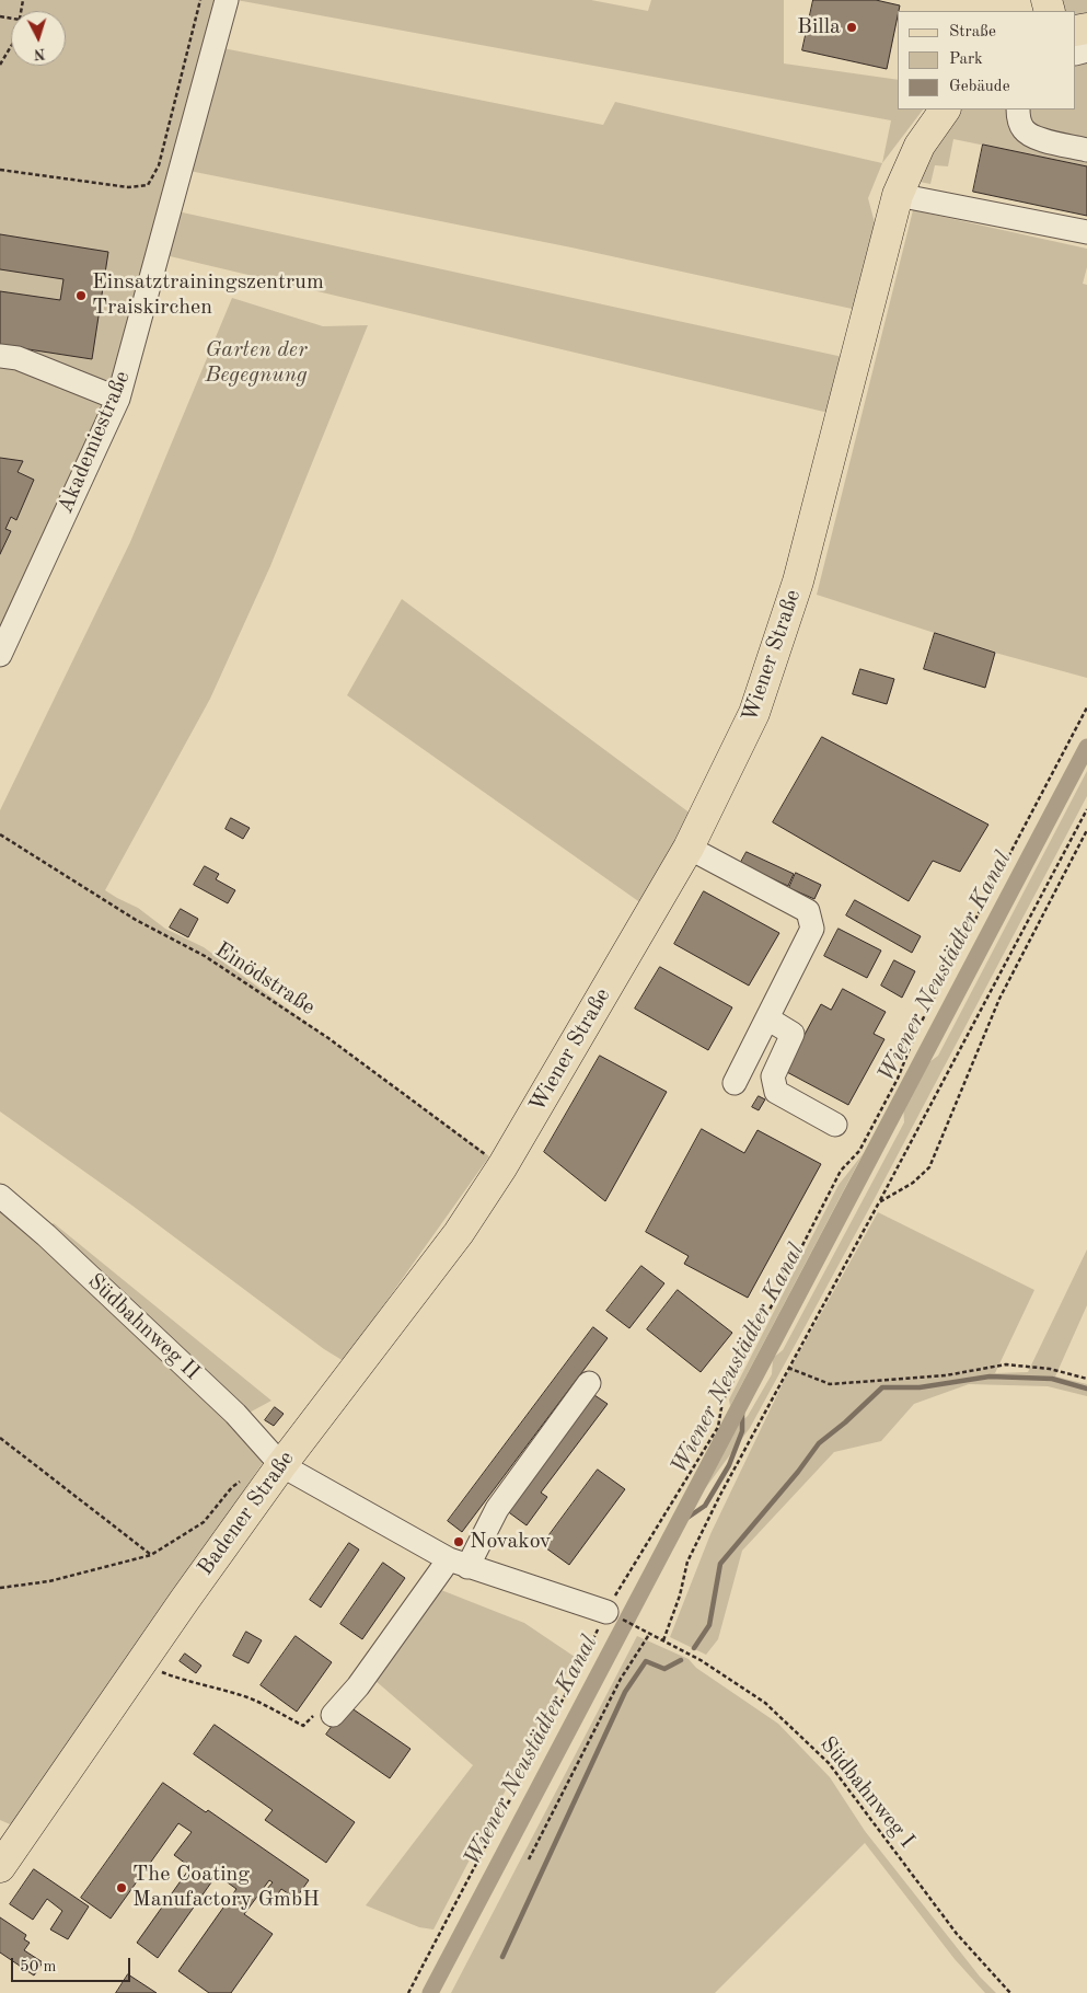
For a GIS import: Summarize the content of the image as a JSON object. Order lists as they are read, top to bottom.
{
  "streets": {
    "main road": ["Wiener Straße", "Badener Straße"],
    "street": ["Akademiestraße", "Südbahnweg II"],
    "path": ["Einödstraße", "Südbahnweg I"]
  },
  "crossings": [
    ["Wiener Straße", "Einödstraße"],
    ["Wiener Straße", "Badener Straße"],
    ["Einödstraße", "Badener Straße"],
    ["Südbahnweg II", "Badener Straße"]
  ],
  "water": ["Wiener Neustädter Kanal"],
  "parks": ["Garten der Begegnung"],
  "places": [
    "Billa",
    "Einsatztrainingszentrum Traiskirchen",
    "Novakov",
    "The Coating Manufactory GmbH"
  ],
  "legend": ["Straße", "Park", "Gebäude"],
  "scale_bar": "50 m",
  "north": "bottom"
}
